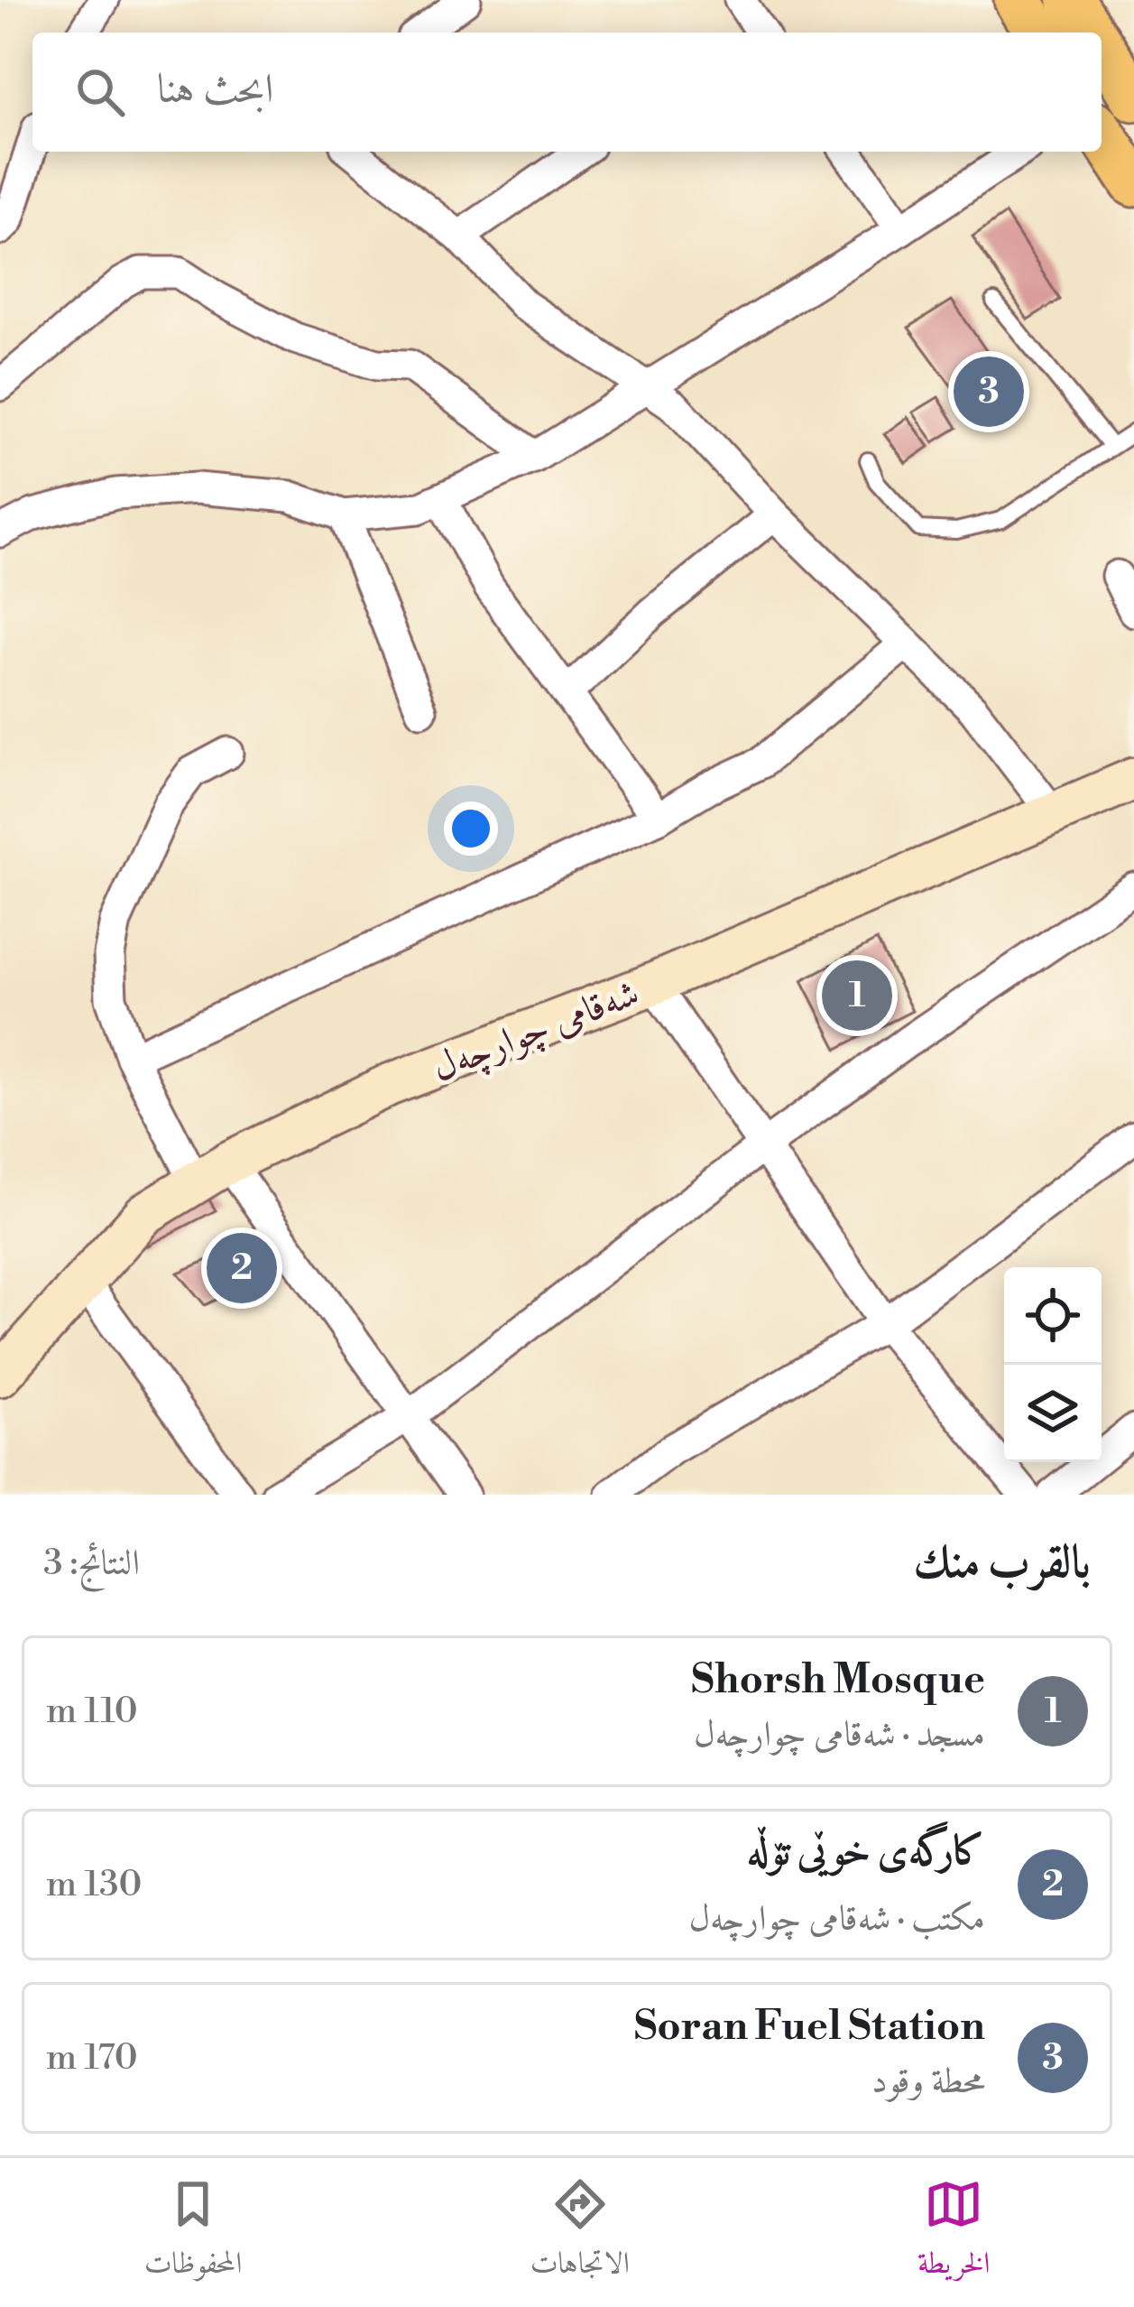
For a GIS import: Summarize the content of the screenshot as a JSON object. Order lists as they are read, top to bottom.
{
  "streets": {
    "main road": ["شەقامی چوارچەل"]
  },
  "page": {
    "search": "ابحث هنا",
    "pins": ["3", "1", "2"],
    "heading": ["بالقرب منك", "النتائج: 3"],
    "list": [
      {
        "mark": "1",
        "name": "Shorsh Mosque",
        "note": "مسجد · شەقامی چوارچەل",
        "value": "110 m"
      },
      {
        "mark": "2",
        "name": "کارگەی خوێی تۆڵە",
        "note": "مكتب · شەقامی چوارچەل",
        "value": "130 m"
      },
      {
        "mark": "3",
        "name": "Soran Fuel Station",
        "note": "محطة وقود",
        "value": "170 m"
      }
    ],
    "nav": ["الخريطة", "الاتجاهات", "المحفوظات"]
  }
}
